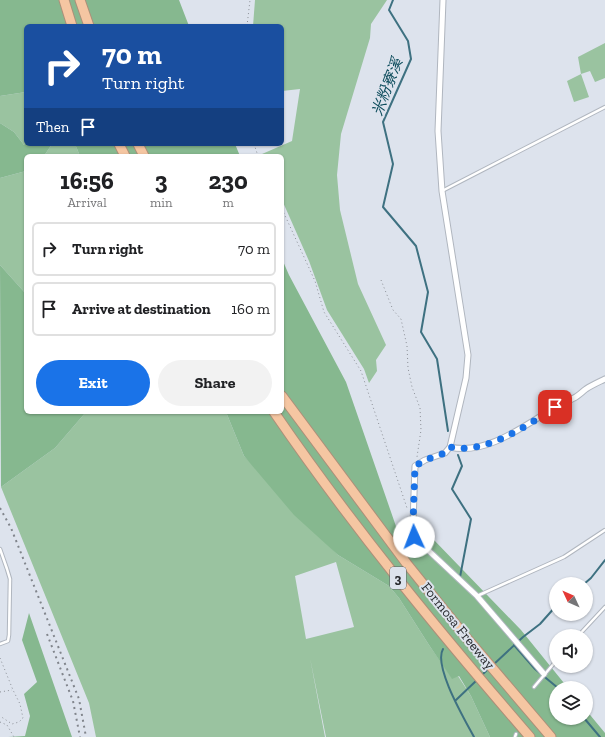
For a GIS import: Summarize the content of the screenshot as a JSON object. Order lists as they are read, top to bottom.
{
  "streets": {
    "highway": ["3", "Formosa Freeway"]
  },
  "water": ["米粉寮溪"],
  "north": "top left",
  "page": {
    "turn": ["70 m", "Turn right"],
    "then": "Then",
    "eta": [
      "16:56",
      "Arrival",
      "3",
      "min",
      "230",
      "m"
    ],
    "list": [
      {
        "name": "Turn right",
        "value": "70 m"
      },
      {
        "name": "Arrive at destination",
        "value": "160 m"
      }
    ],
    "buttons": ["Exit", "Share"]
  }
}
